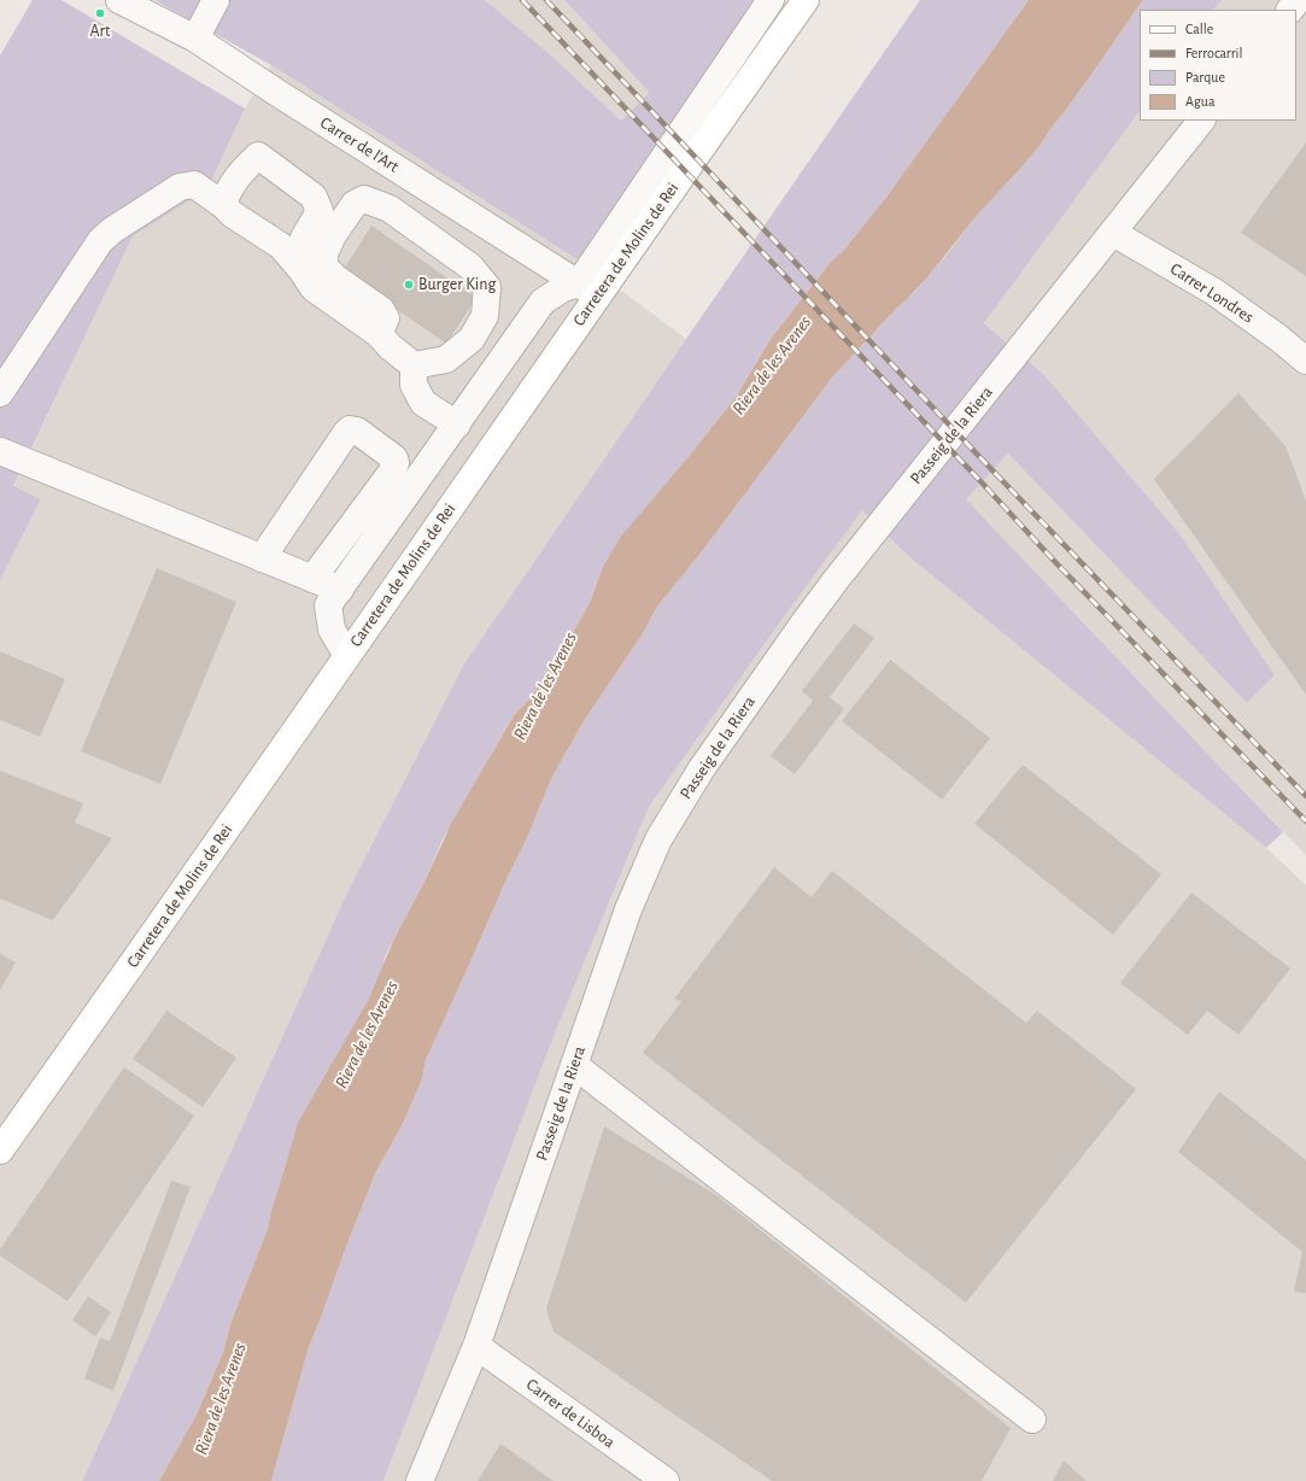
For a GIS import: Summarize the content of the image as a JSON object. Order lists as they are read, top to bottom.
{
  "streets": {
    "main road": ["Carretera de Molins de Rei"],
    "street": [
      "Carrer de l'Art",
      "Carrer Londres",
      "Passeig de la Riera",
      "Carrer de Lisboa"
    ]
  },
  "crossings": [
    ["Carrer de l'Art", "Carretera de Molins de Rei"],
    ["Carrer Londres", "Passeig de la Riera"],
    ["Passeig de la Riera", "Carrer de Lisboa"]
  ],
  "water": ["Riera de les Arenes"],
  "places": ["Art", "Burger King"],
  "legend": [
    "Calle",
    "Ferrocarril",
    "Parque",
    "Agua"
  ]
}
